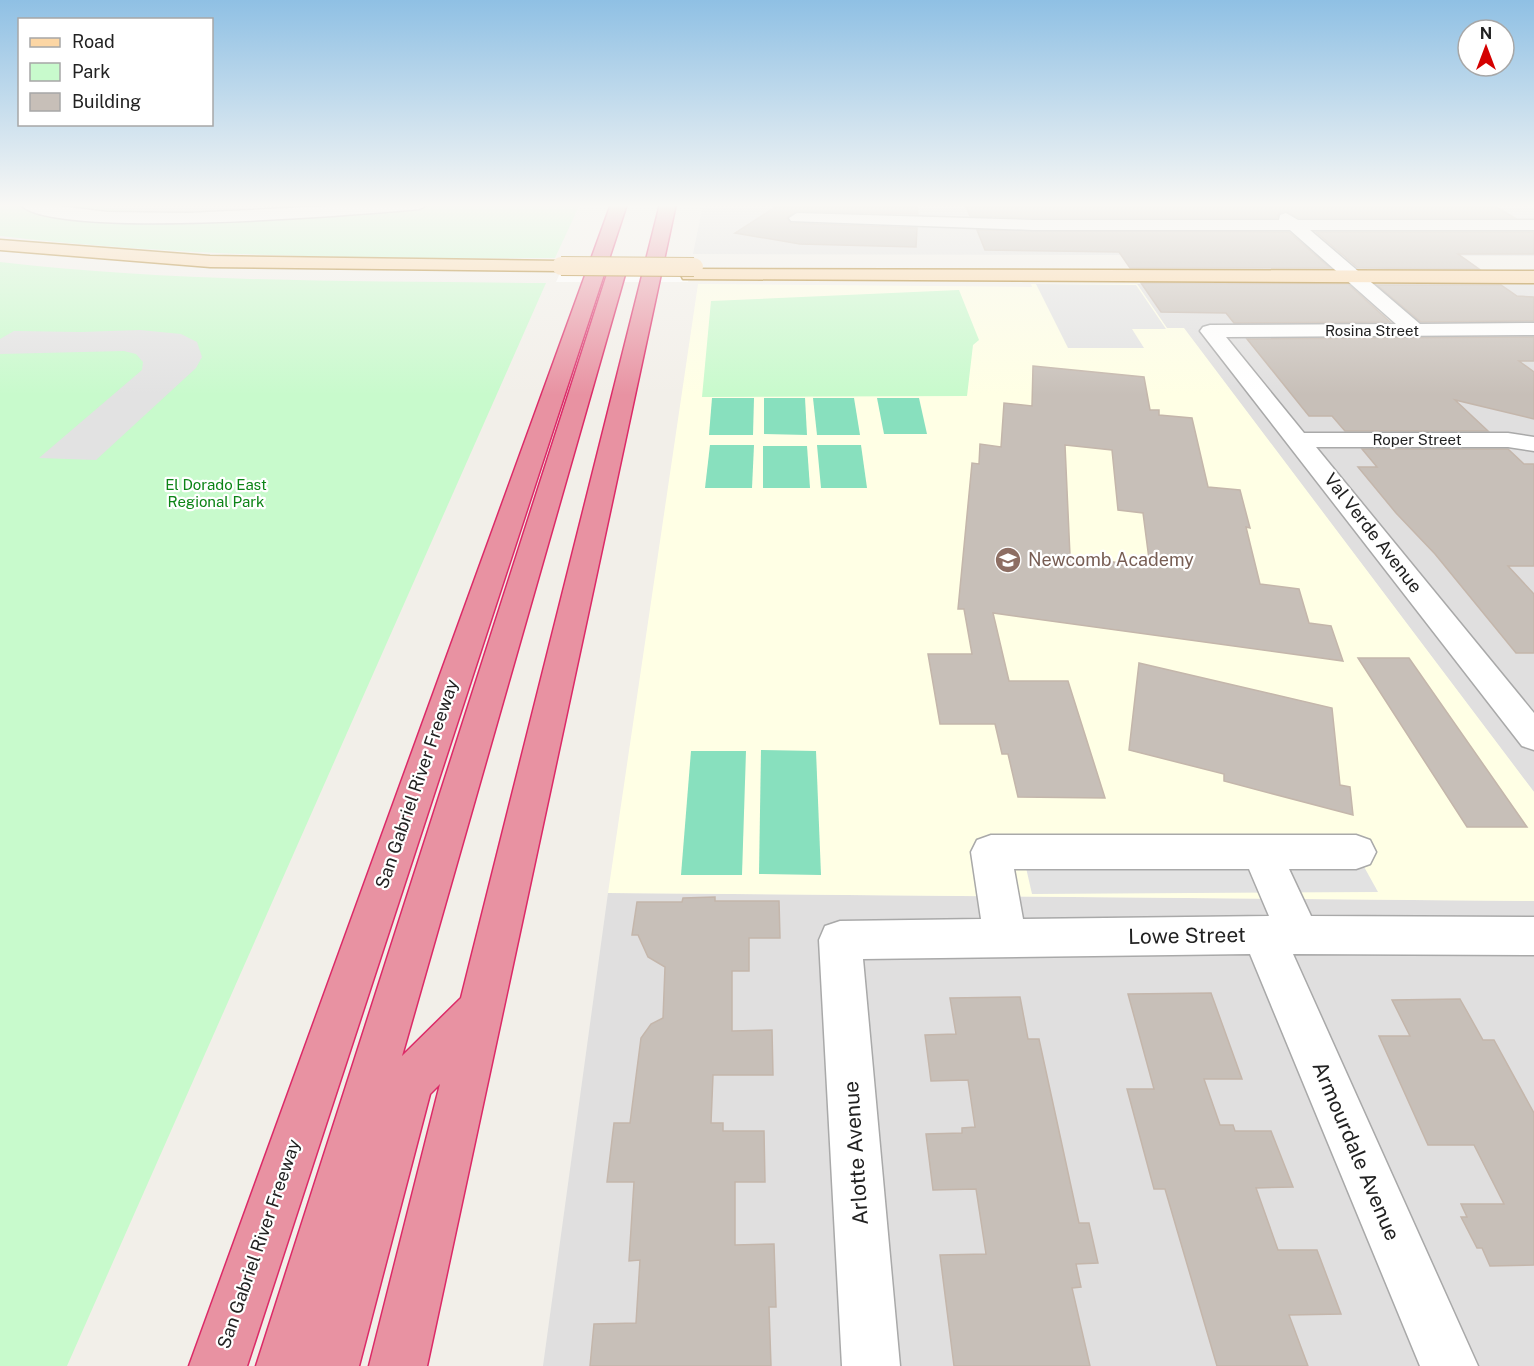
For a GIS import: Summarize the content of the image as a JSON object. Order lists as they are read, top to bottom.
{
  "streets": {
    "highway": ["San Gabriel River Freeway"],
    "street": [
      "Rosina Street",
      "Roper Street",
      "Val Verde Avenue",
      "Lowe Street",
      "Armourdale Avenue",
      "Arlotte Avenue"
    ]
  },
  "crossings": [
    ["Rosina Street", "Val Verde Avenue"],
    ["Roper Street", "Val Verde Avenue"],
    ["Lowe Street", "Armourdale Avenue"],
    ["Lowe Street", "Arlotte Avenue"]
  ],
  "parks": ["El Dorado East Regional Park"],
  "places": {
    "school or university": ["Newcomb Academy"]
  },
  "legend": ["Road", "Park", "Building"],
  "north": "top"
}
